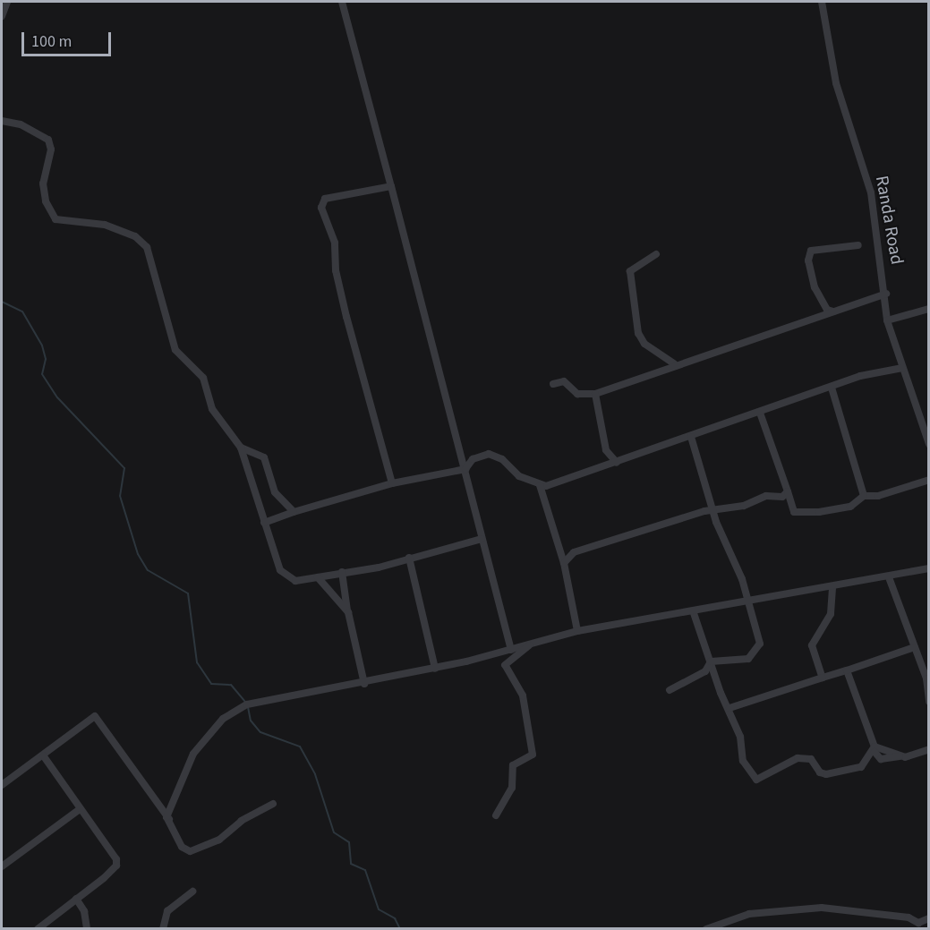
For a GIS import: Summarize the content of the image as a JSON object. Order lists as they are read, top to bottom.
{
  "streets": {
    "street": ["Randa Road"]
  },
  "scale_bar": "100 m"
}
